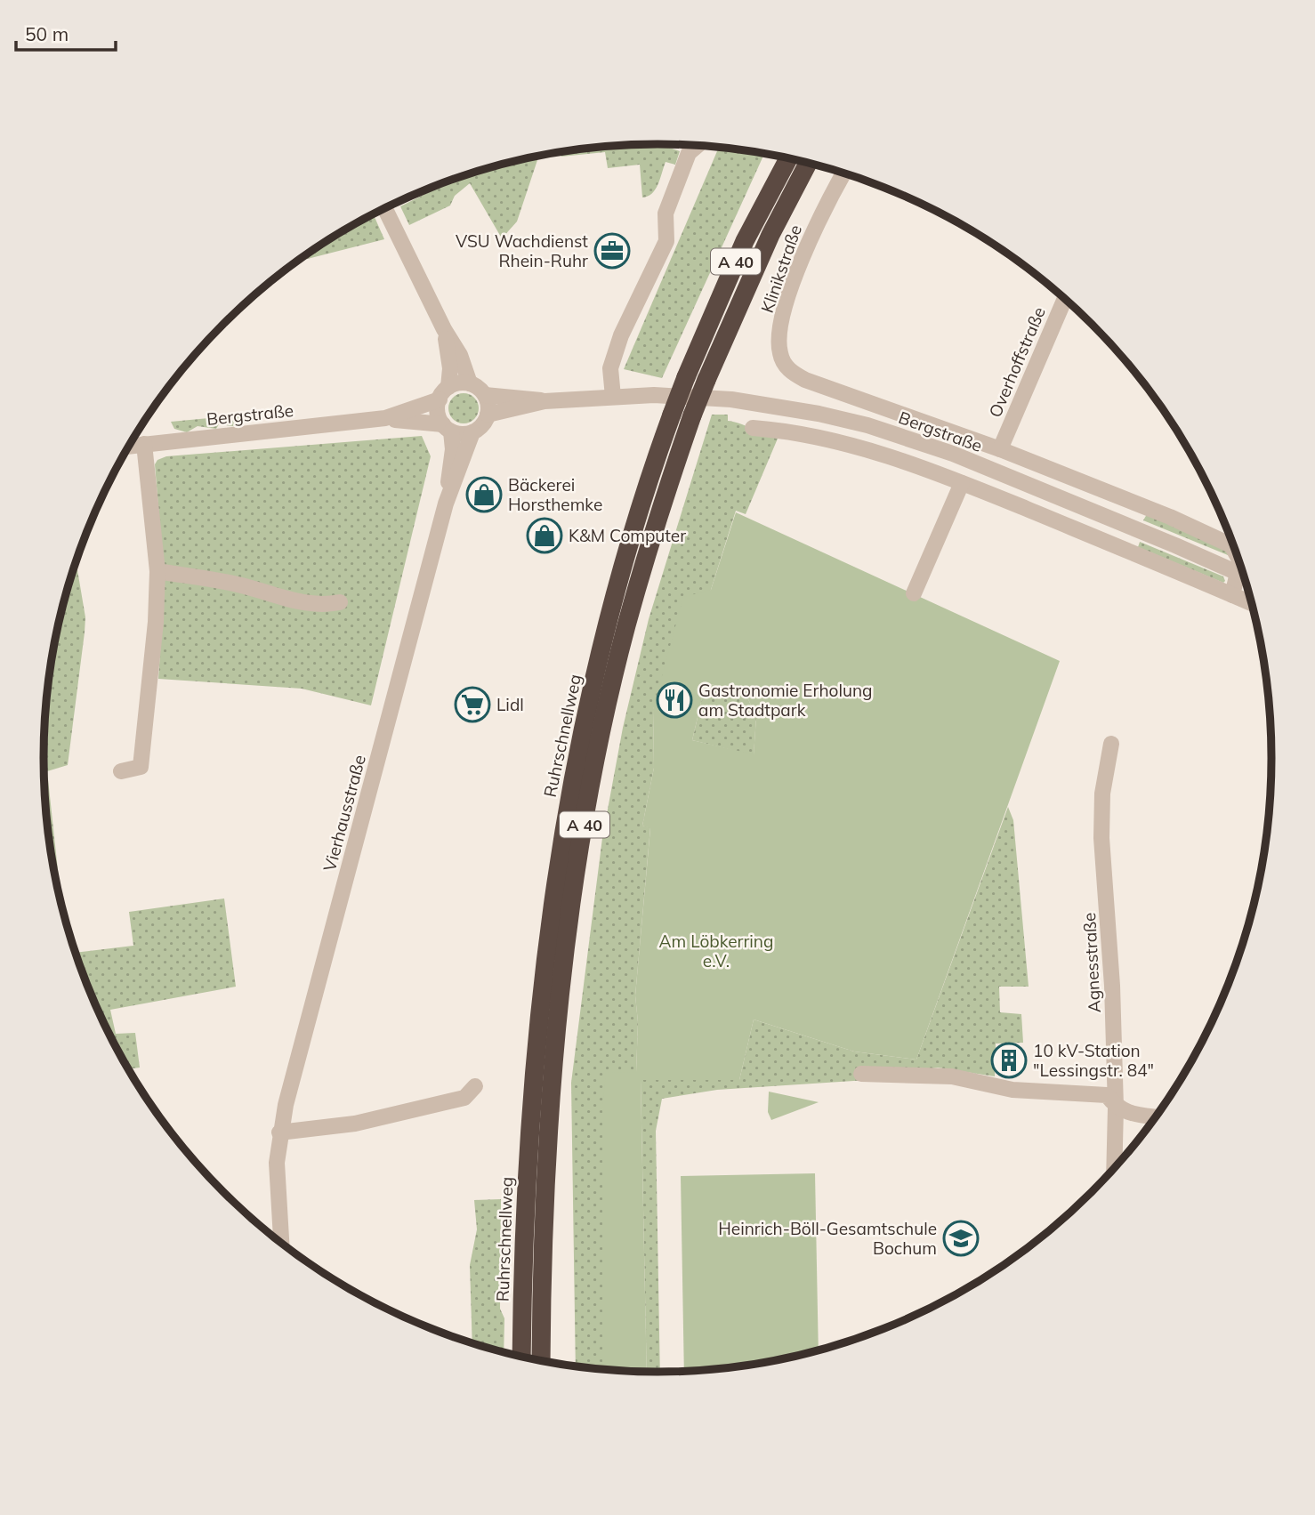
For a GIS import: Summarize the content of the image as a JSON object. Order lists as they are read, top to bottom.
{
  "streets": {
    "highway": ["A 40", "Ruhrschnellweg"],
    "street": [
      "Klinikstraße",
      "Overhoffstraße",
      "Bergstraße",
      "Vierhausstraße",
      "Agnesstraße"
    ]
  },
  "crossings": [
    ["Klinikstraße", "Bergstraße"],
    ["Overhoffstraße", "Bergstraße"],
    ["Bergstraße", "Vierhausstraße"]
  ],
  "parks": ["Am Löbkerring e.V."],
  "places": {
    "office": ["VSU Wachdienst Rhein-Ruhr"],
    "shop": ["Bäckerei Horsthemke", "K&M Computer"],
    "restaurant": ["Gastronomie Erholung am Stadtpark"],
    "supermarket": ["Lidl"],
    "building": ["10 kV-Station \"Lessingstr. 84\""],
    "school or university": ["Heinrich-Böll-Gesamtschule Bochum"]
  },
  "scale_bar": "50 m"
}
